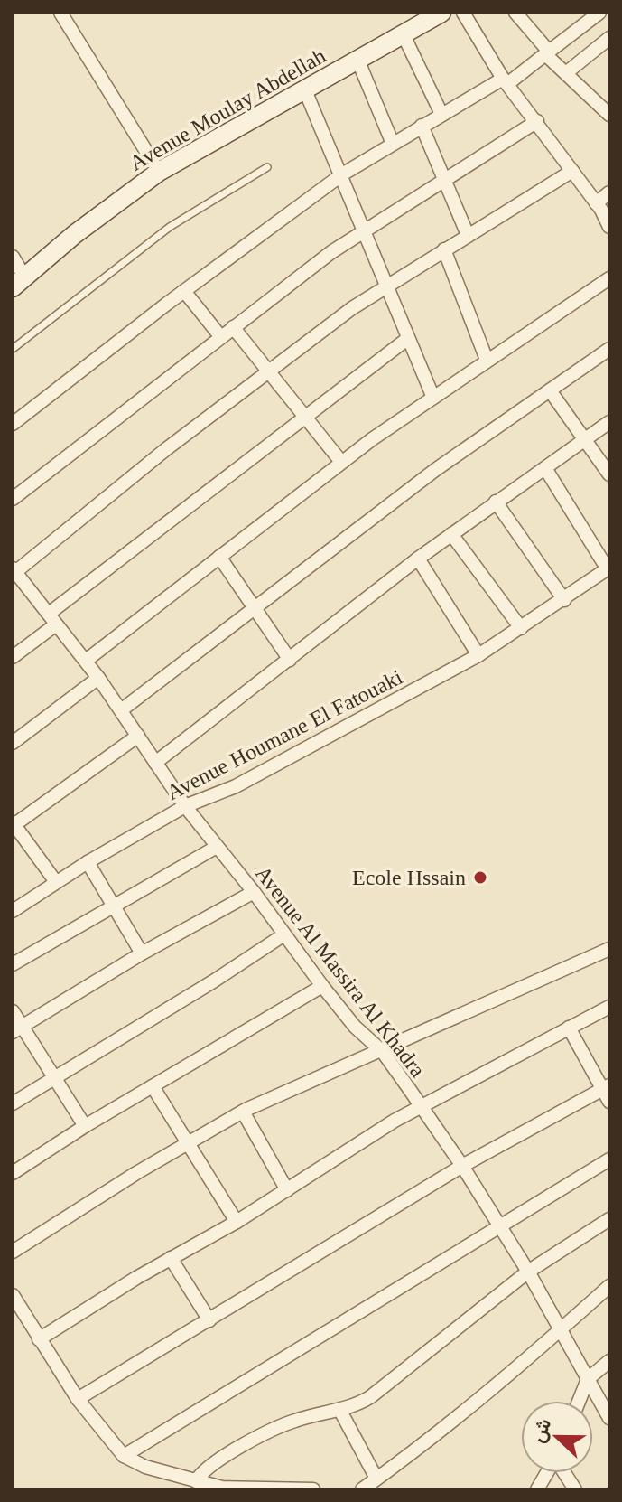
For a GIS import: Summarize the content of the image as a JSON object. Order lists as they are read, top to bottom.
{
  "streets": {
    "street": ["Avenue Moulay Abdellah", "Avenue Houmane El Fatouaki", "Avenue Al Massira Al Khadra"]
  },
  "crossings": [
    ["Avenue Houmane El Fatouaki", "Avenue Al Massira Al Khadra"]
  ],
  "places": ["Ecole Hssain"],
  "north": "left"
}
